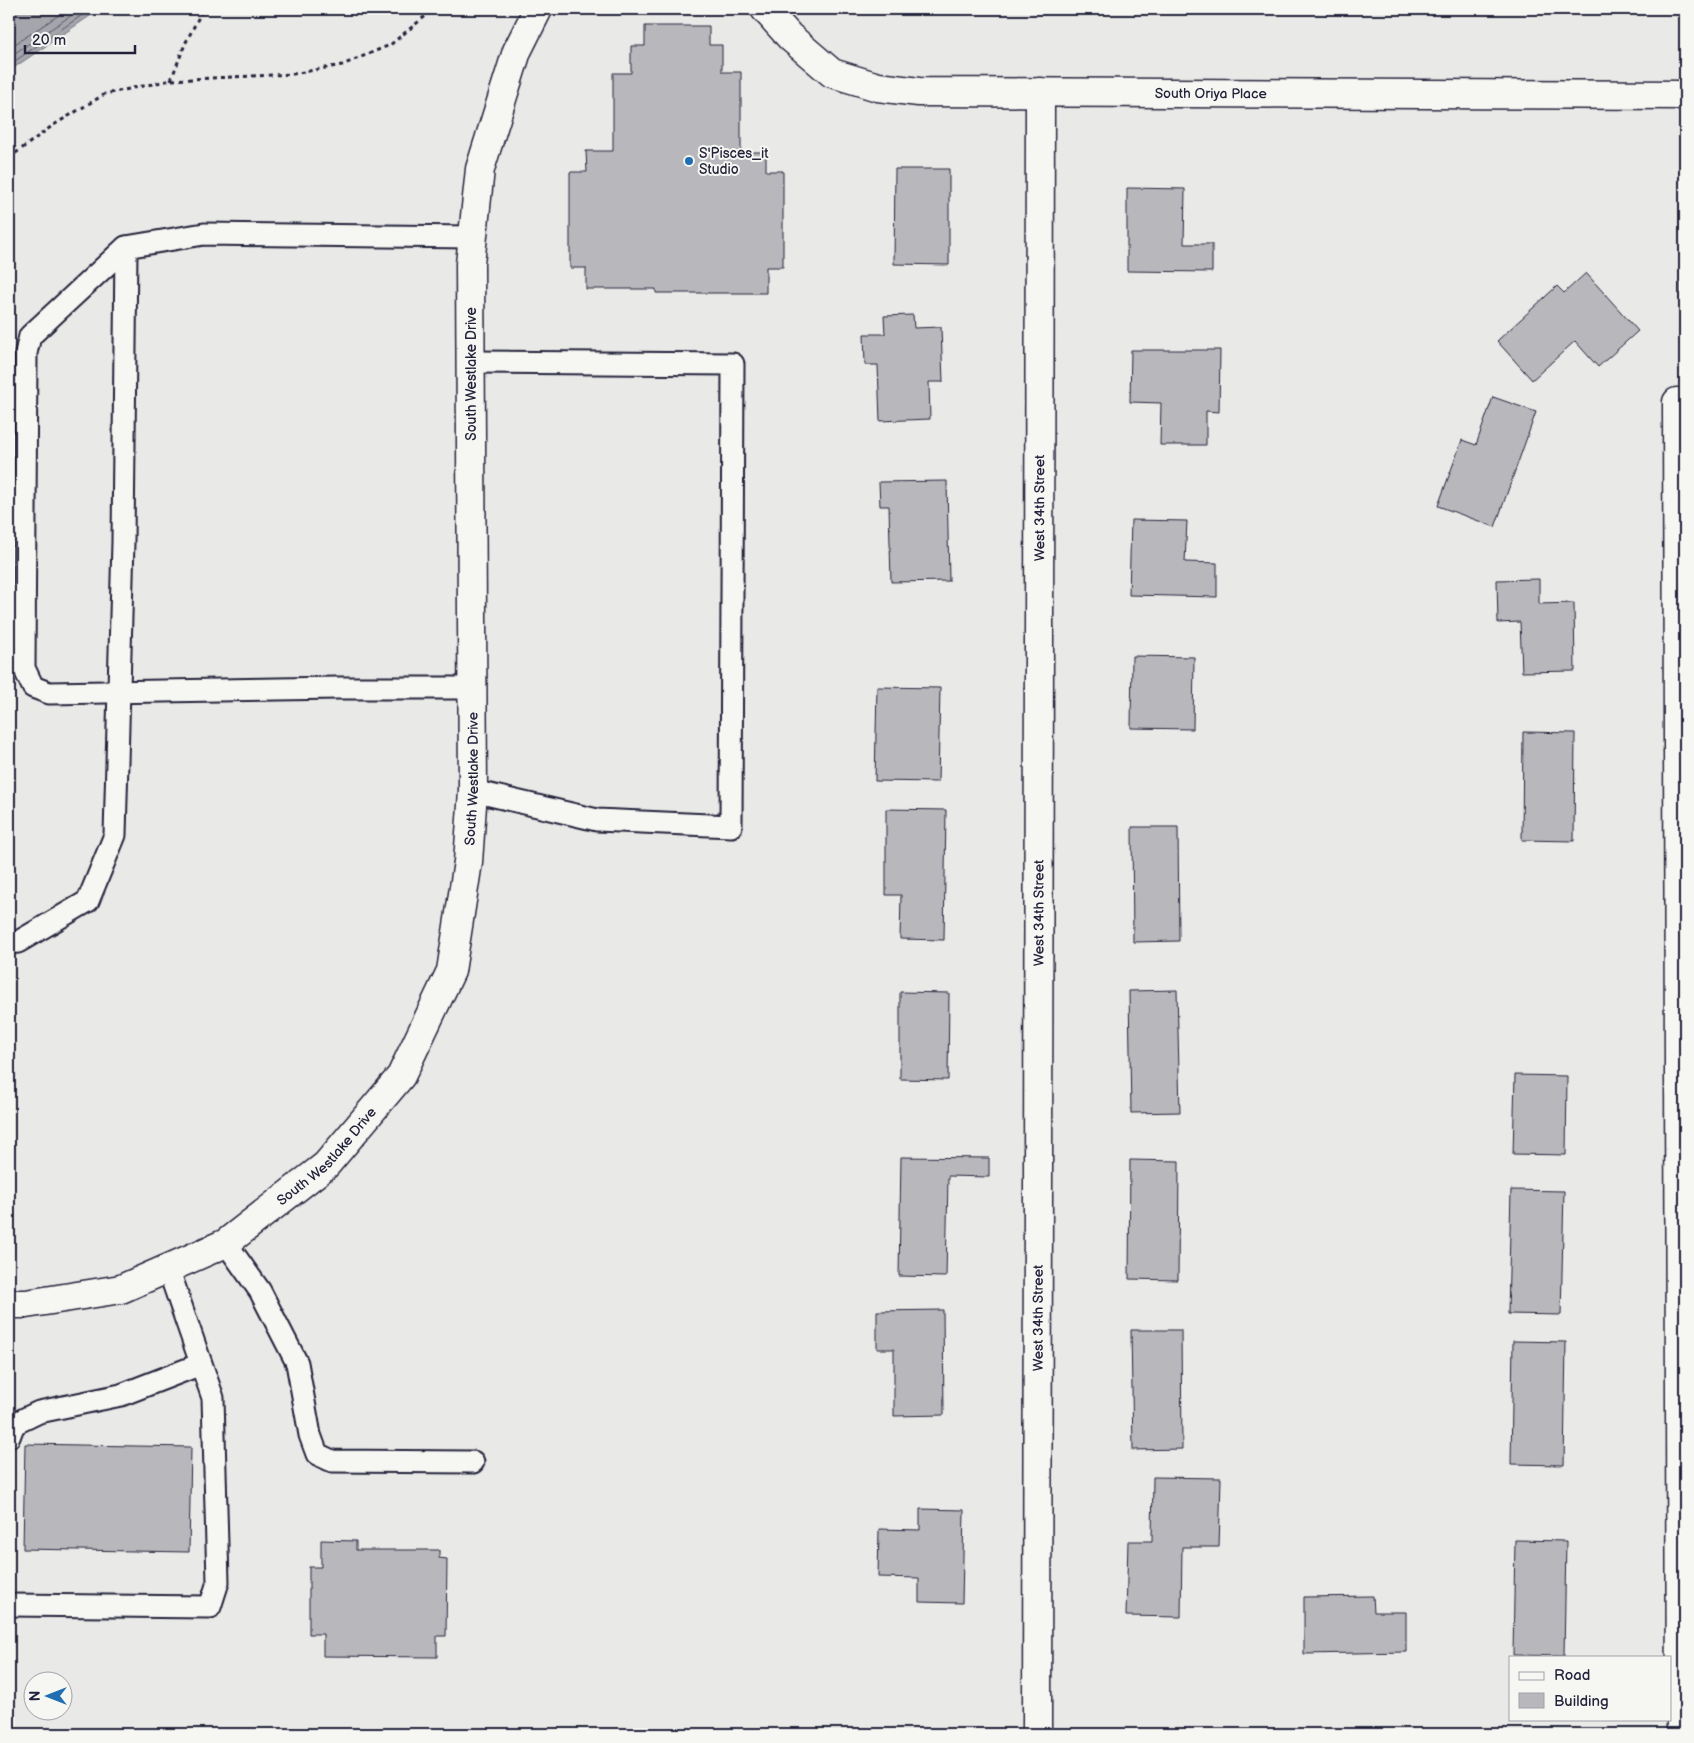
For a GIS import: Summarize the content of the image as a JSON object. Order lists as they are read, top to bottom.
{
  "streets": {
    "street": ["South Oriya Place", "South Westlake Drive", "West 34th Street"]
  },
  "crossings": [
    ["South Oriya Place", "West 34th Street"]
  ],
  "places": ["S'Pisces_it Studio"],
  "legend": ["Road", "Building"],
  "scale_bar": "20 m",
  "north": "left"
}
